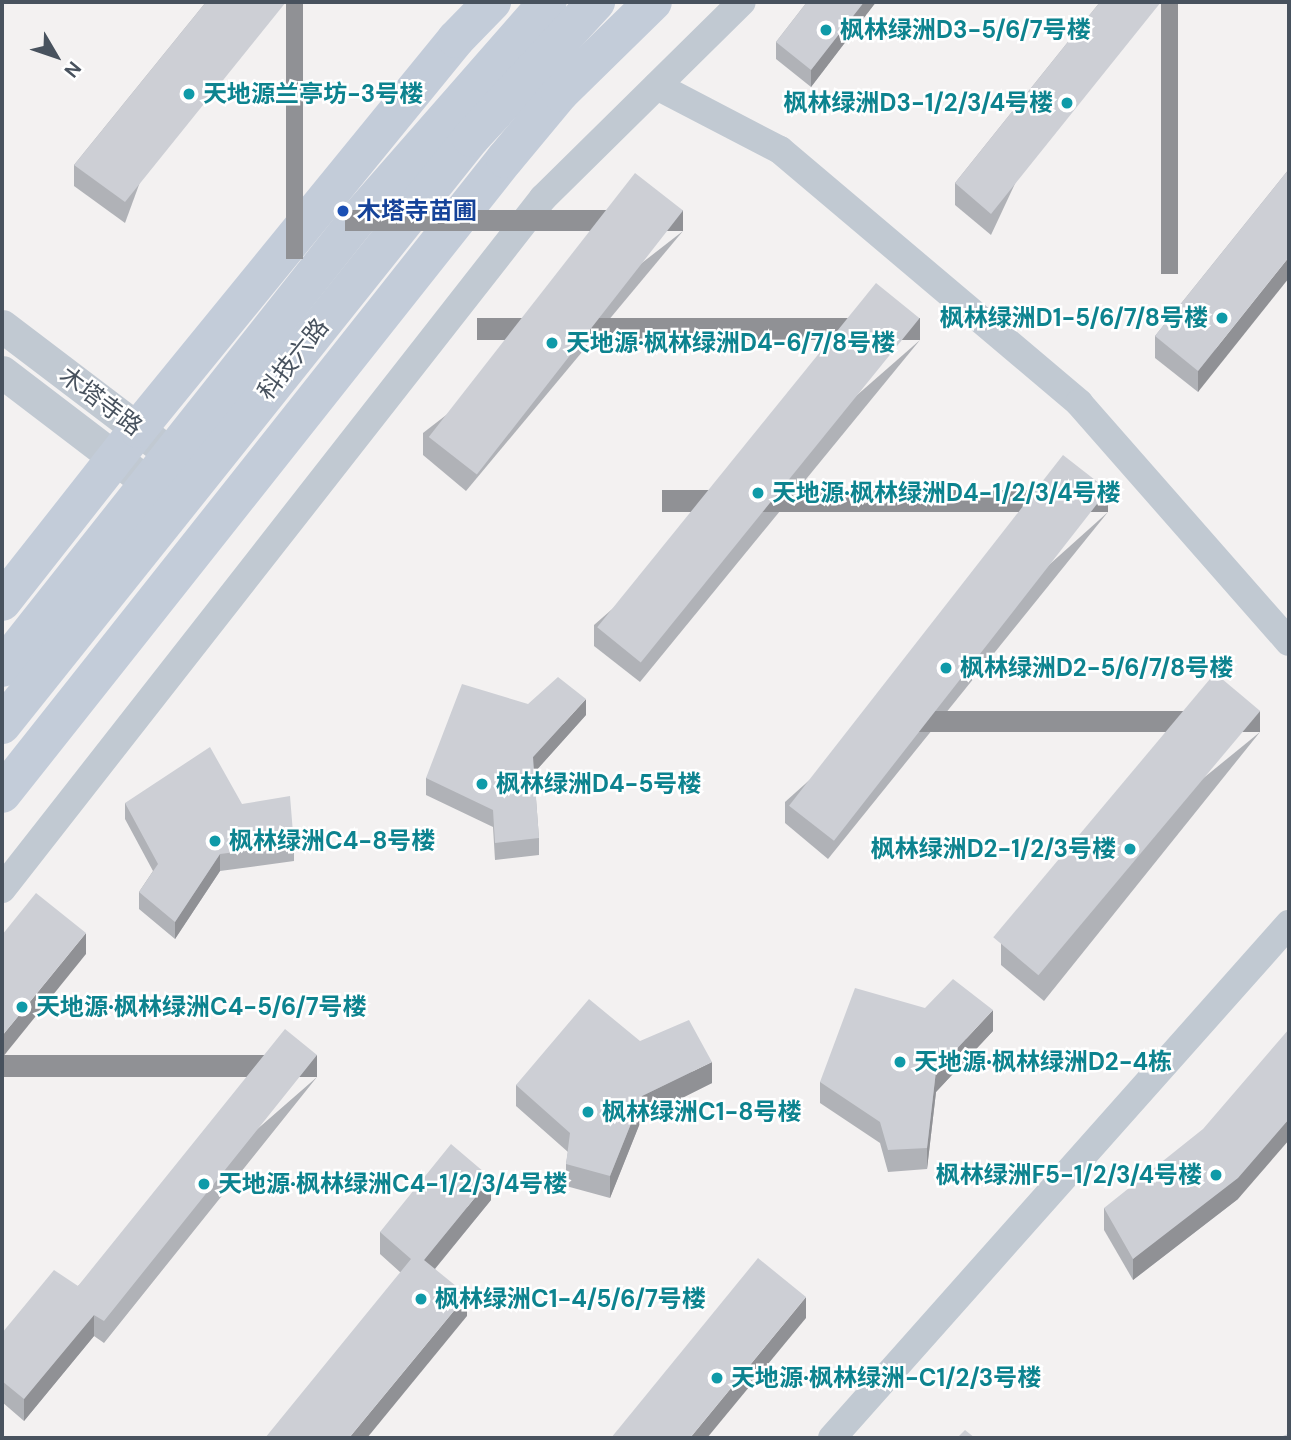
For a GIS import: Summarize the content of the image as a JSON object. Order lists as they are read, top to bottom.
{
  "streets": {
    "main road": ["科技六路"],
    "street": ["木塔寺路"]
  },
  "crossings": [
    ["科技六路", "木塔寺路"]
  ],
  "places": [
    "枫林绿洲D3-5/6/7号楼",
    "天地源兰亭坊-3号楼",
    "枫林绿洲D3-1/2/3/4号楼",
    "木塔寺苗圃",
    "枫林绿洲D1-5/6/7/8号楼",
    "天地源·枫林绿洲D4-6/7/8号楼",
    "天地源·枫林绿洲D4-1/2/3/4号楼",
    "枫林绿洲D2-5/6/7/8号楼",
    "枫林绿洲D4-5号楼",
    "枫林绿洲C4-8号楼",
    "枫林绿洲D2-1/2/3号楼",
    "天地源·枫林绿洲C4-5/6/7号楼",
    "天地源·枫林绿洲D2-4栋",
    "枫林绿洲C1-8号楼",
    "枫林绿洲F5-1/2/3/4号楼",
    "天地源·枫林绿洲C4-1/2/3/4号楼",
    "枫林绿洲C1-4/5/6/7号楼",
    "天地源·枫林绿洲-C1/2/3号楼"
  ],
  "north": "bottom right"
}
